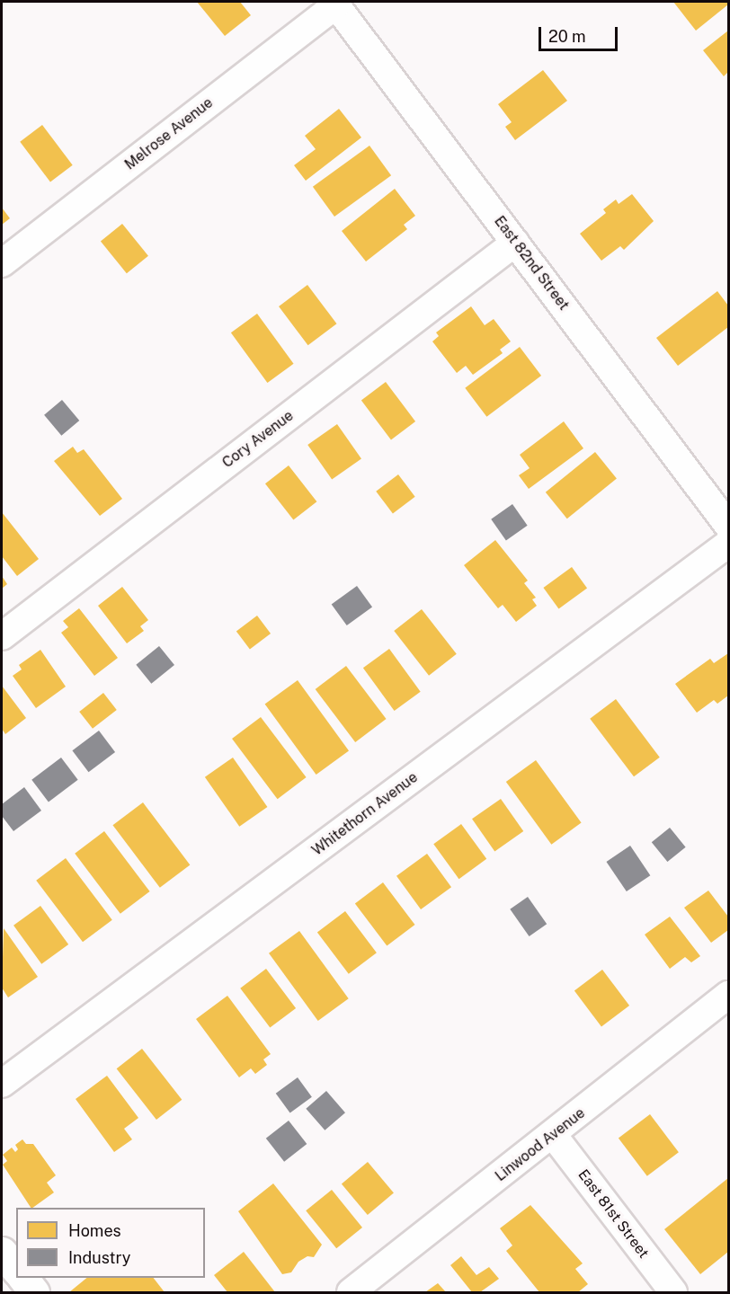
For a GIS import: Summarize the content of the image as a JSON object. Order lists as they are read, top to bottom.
{
  "streets": {
    "street": [
      "Melrose Avenue",
      "East 82nd Street",
      "Cory Avenue",
      "Whitethorn Avenue",
      "Linwood Avenue",
      "East 81st Street"
    ]
  },
  "crossings": [
    ["Melrose Avenue", "East 82nd Street"],
    ["East 82nd Street", "Cory Avenue"],
    ["Linwood Avenue", "East 81st Street"]
  ],
  "legend": ["Homes", "Industry"],
  "scale_bar": "20 m"
}
